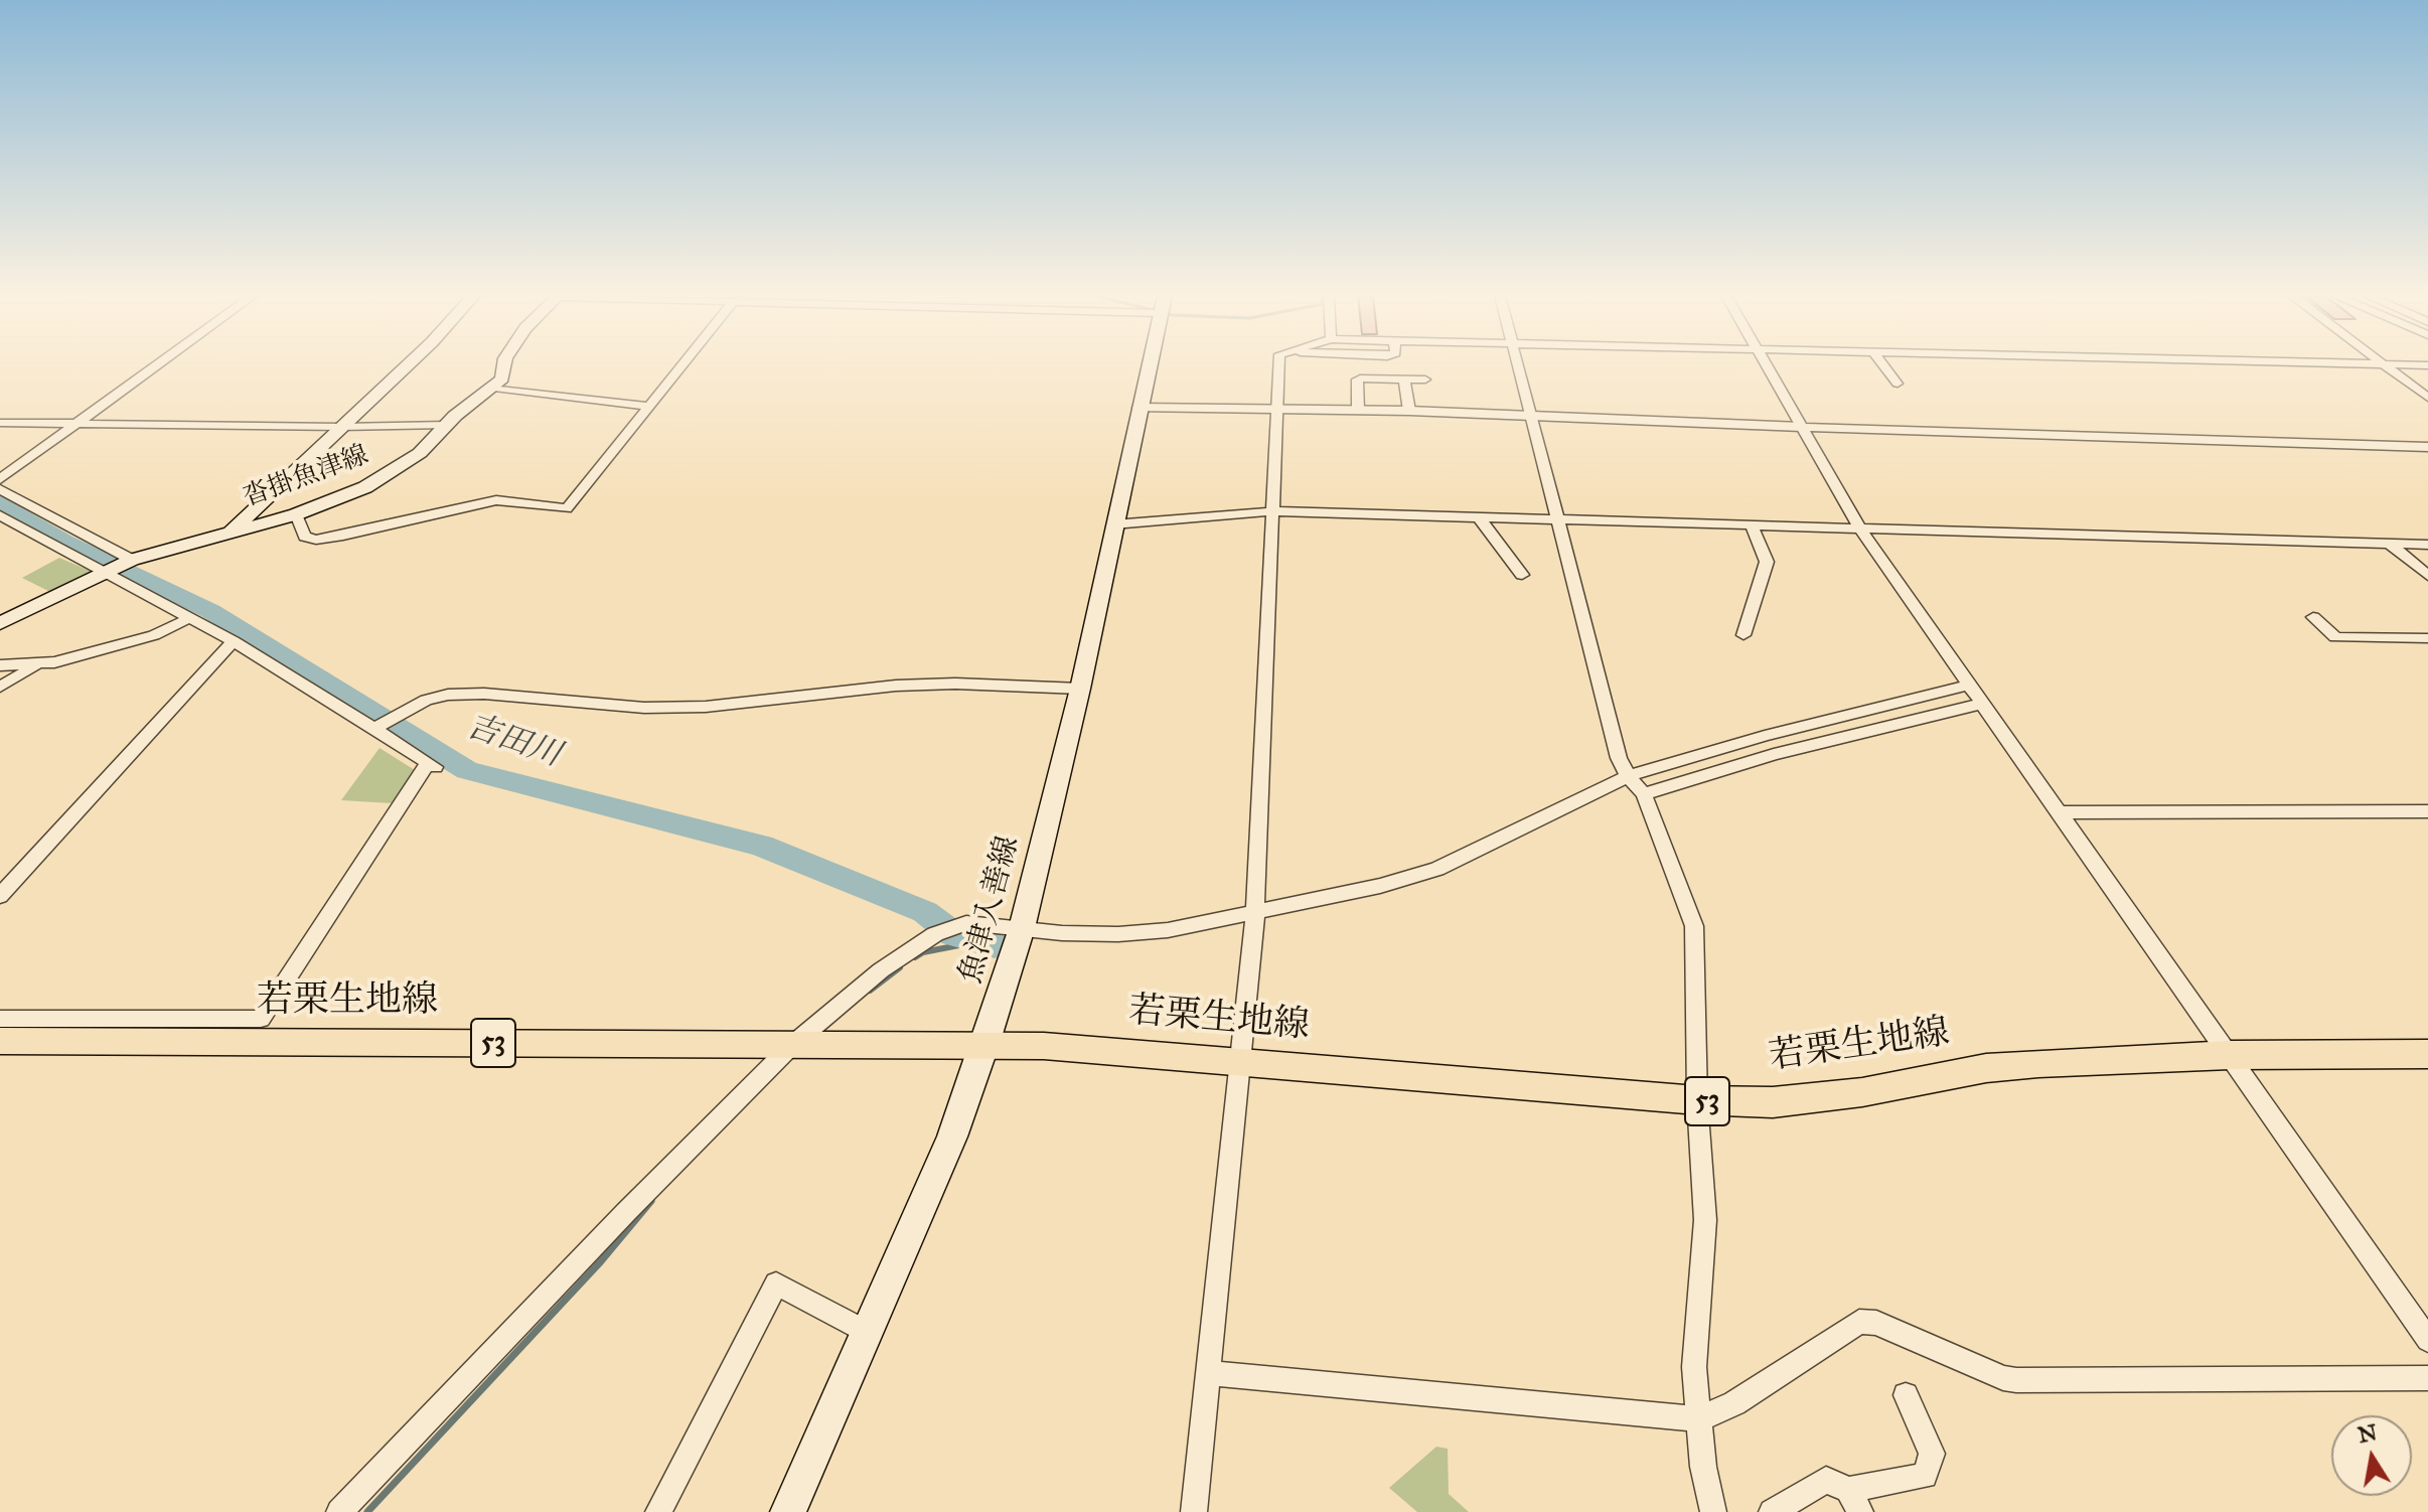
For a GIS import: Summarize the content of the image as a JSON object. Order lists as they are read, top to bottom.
{
  "streets": {
    "main road": [
      "沓掛魚津線",
      "魚津入善線",
      "若栗生地線",
      "53"
    ]
  },
  "crossings": [
    ["魚津入善線", "若栗生地線"]
  ],
  "water": ["吉田川"],
  "north": "top"
}
